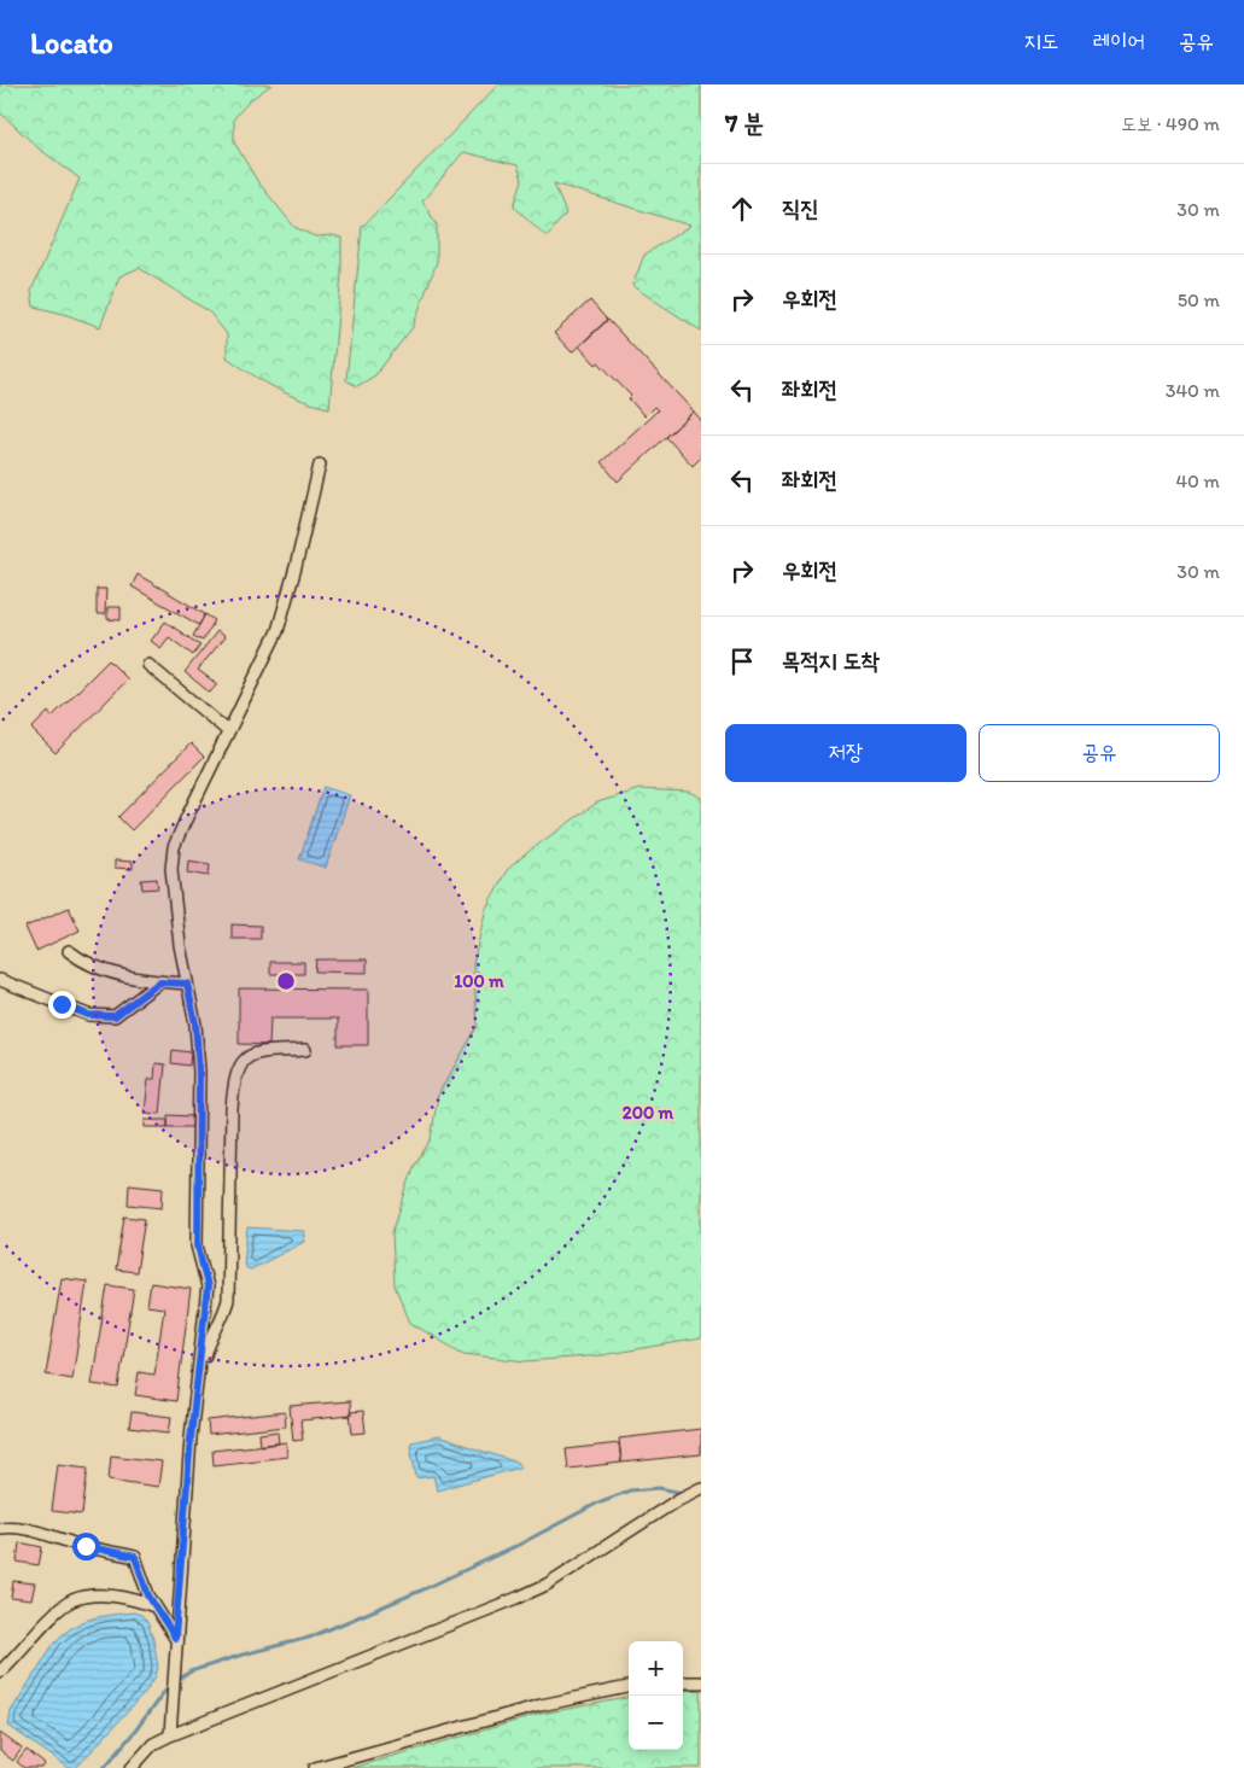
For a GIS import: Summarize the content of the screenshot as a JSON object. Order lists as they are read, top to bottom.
{
  "page": {
    "header": "Locato",
    "nav": ["지도", "레이어", "공유"],
    "heading": ["7 분", "도보 · 490 m"],
    "list": [
      ["직진", "30 m"],
      ["우회전", "50 m"],
      ["좌회전", "340 m"],
      ["좌회전", "40 m"],
      ["우회전", "30 m"],
      "목적지 도착"
    ],
    "buttons": ["저장", "공유"],
    "map_buttons": ["+", "−"]
  },
  "rings": ["100 m", "200 m"]
}
